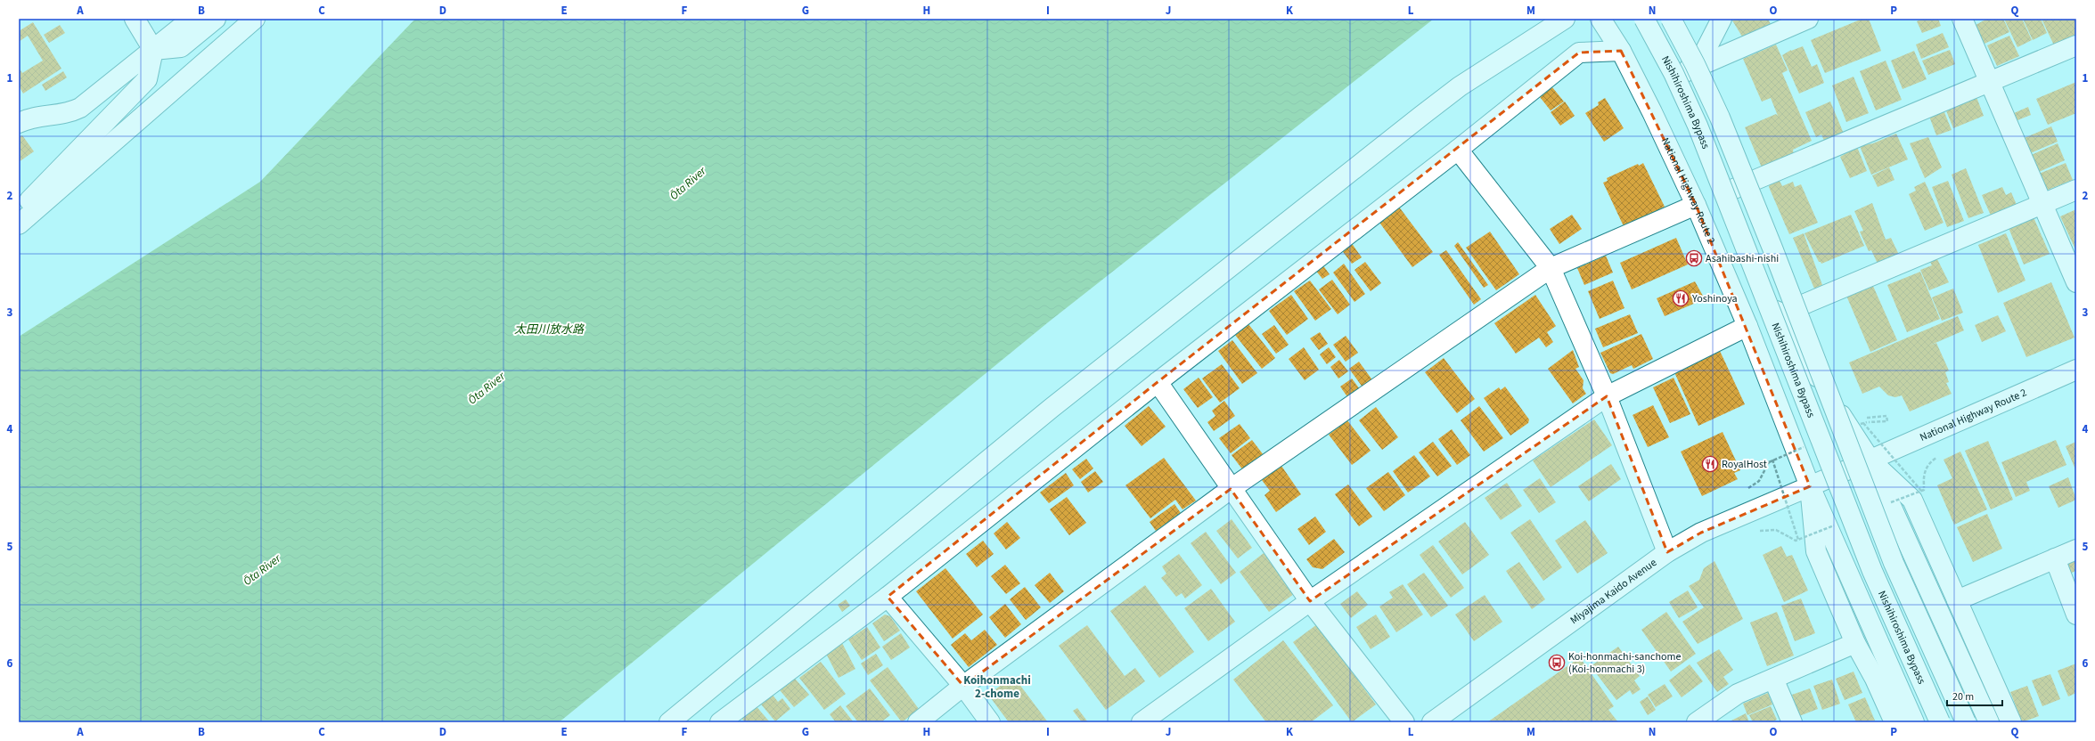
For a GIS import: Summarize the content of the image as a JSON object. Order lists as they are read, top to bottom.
{
  "streets": {
    "main road": ["Nishihiroshima Bypass", "National Highway Route 2", "Miyajima Kaido Avenue"]
  },
  "crossings": [
    ["National Highway Route 2", "Miyajima Kaido Avenue"]
  ],
  "districts": ["Koihonmachi 2-chome"],
  "water": ["Ōta River", "太田川放水路"],
  "places": {
    "bus stop": ["Asahibashi-nishi", "Koi-honmachi-sanchome (Koi-honmachi 3)"],
    "restaurant": ["Yoshinoya", "RoyalHost"]
  },
  "scale_bar": "20 m",
  "grid": {
    "columns": [
      "A",
      "B",
      "C",
      "D",
      "E",
      "F",
      "G",
      "H",
      "I",
      "J",
      "K",
      "L",
      "M",
      "N",
      "O",
      "P",
      "Q"
    ],
    "rows": [
      "1",
      "2",
      "3",
      "4",
      "5",
      "6"
    ]
  }
}
